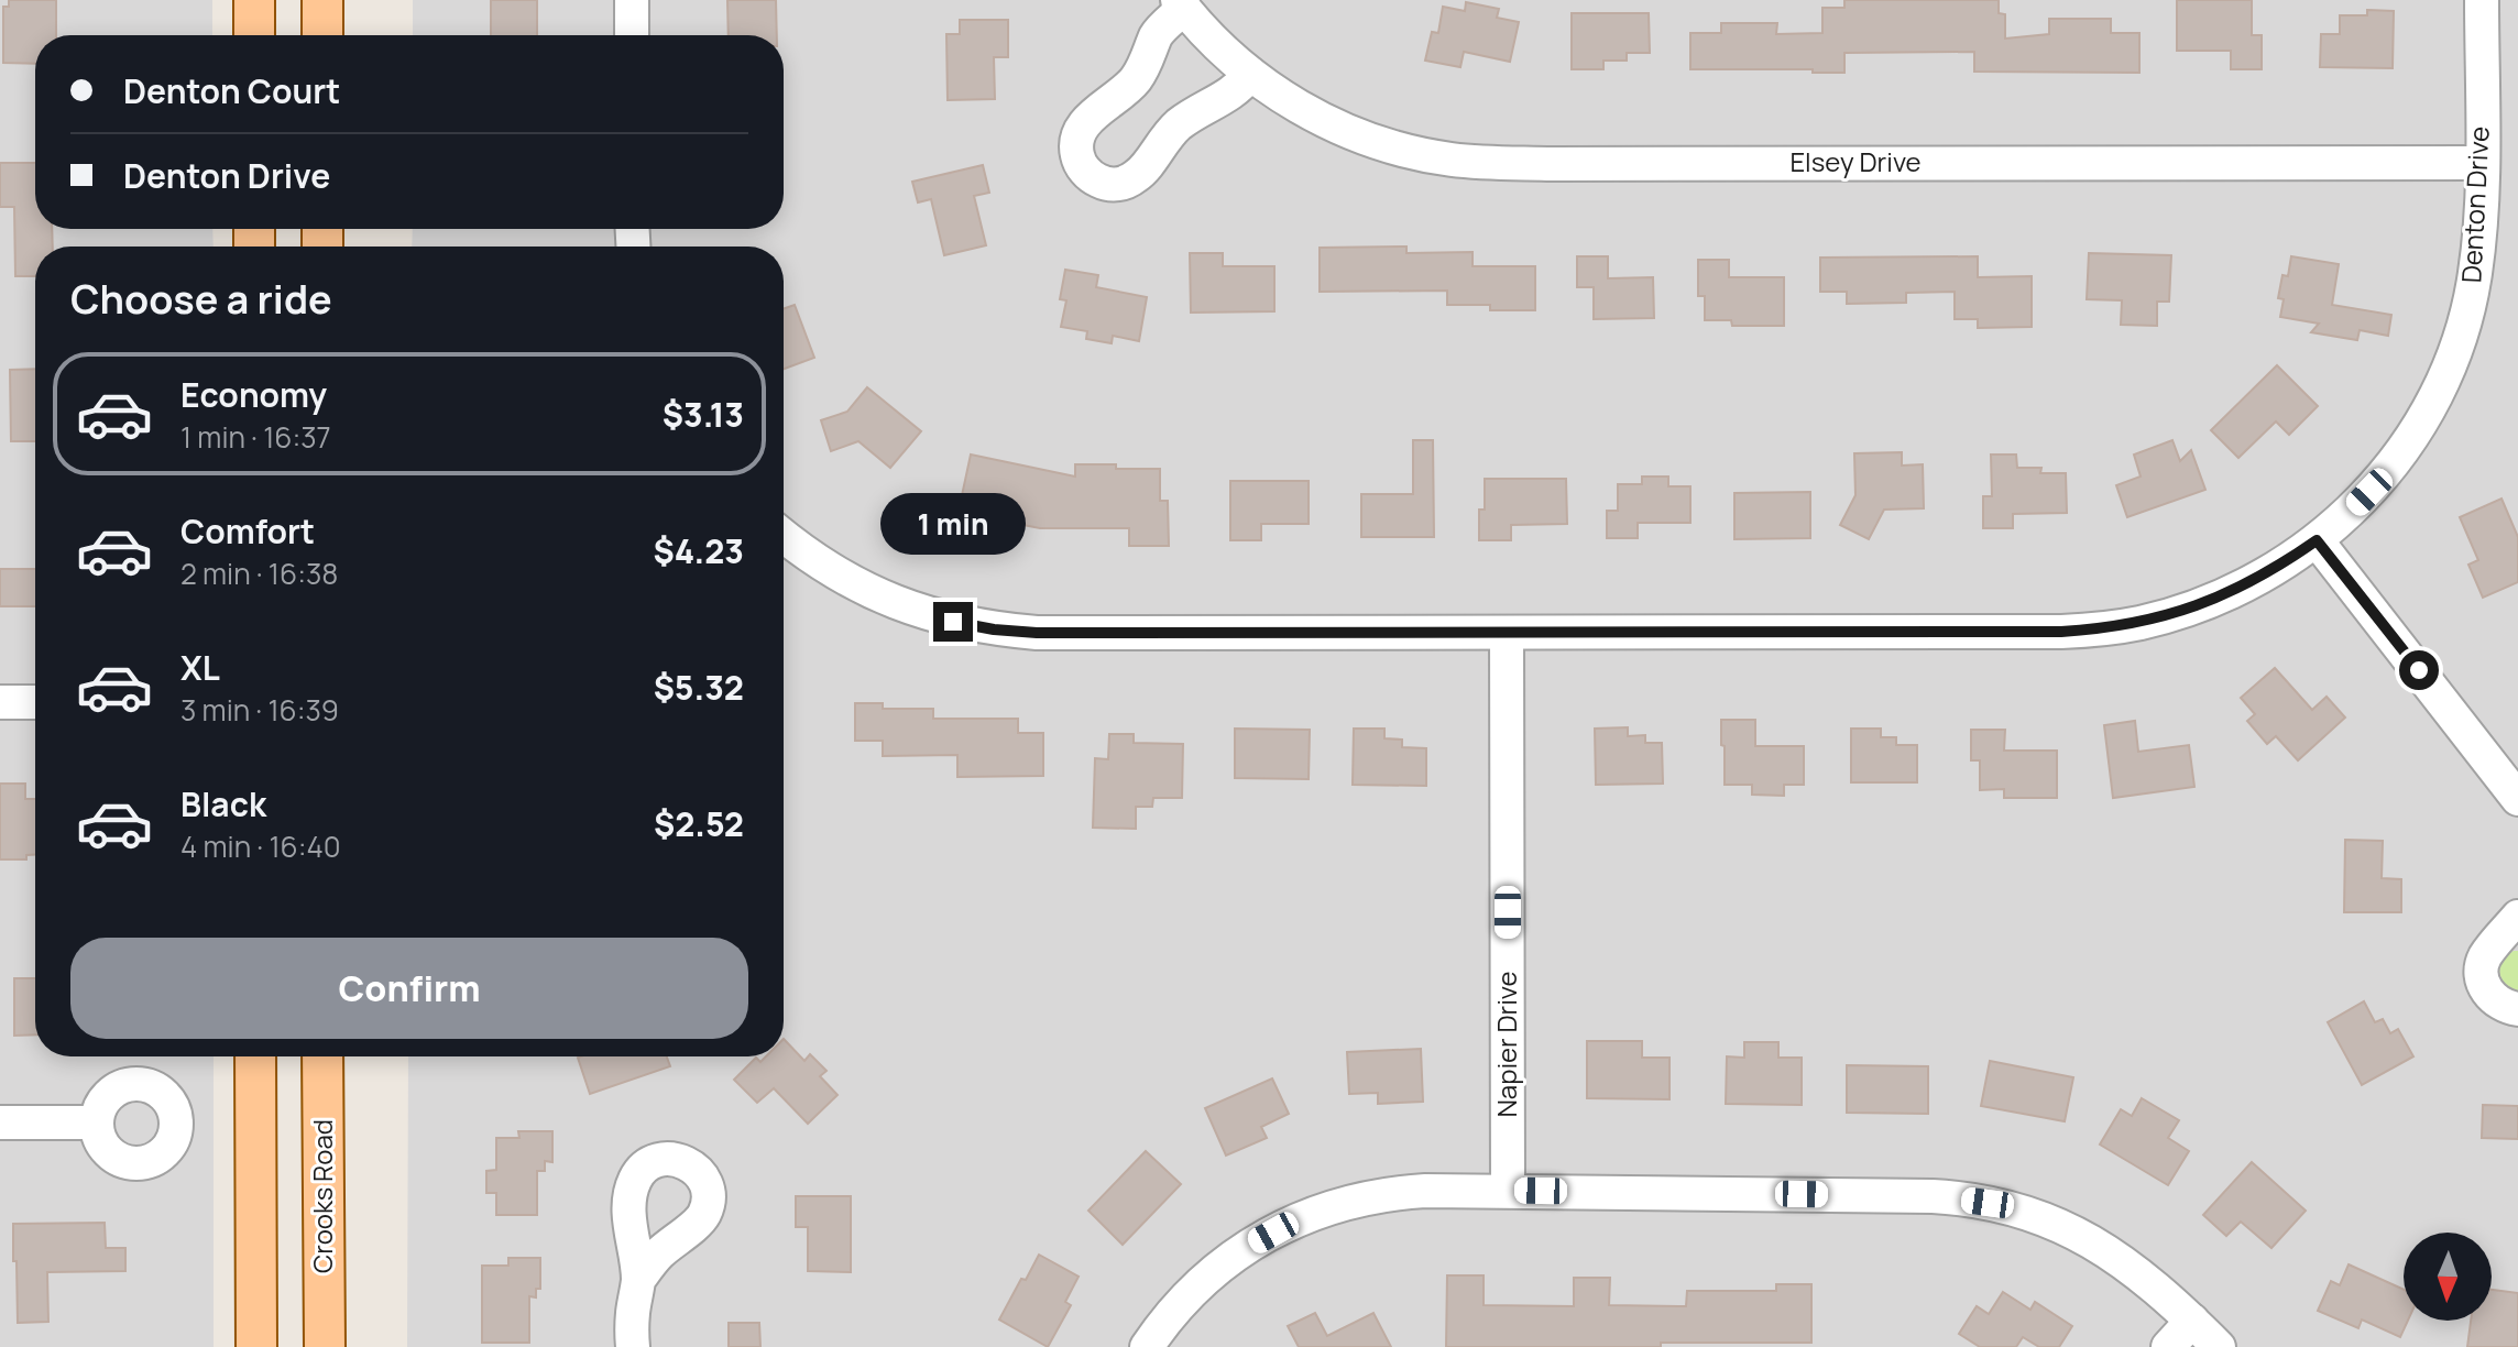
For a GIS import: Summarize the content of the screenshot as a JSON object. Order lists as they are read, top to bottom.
{
  "streets": {
    "main road": ["Crooks Road"],
    "street": ["Elsey Drive", "Denton Drive", "Napier Drive"]
  },
  "crossings": [
    ["Elsey Drive", "Denton Drive"],
    ["Denton Drive", "Napier Drive"]
  ],
  "north": "bottom",
  "page": {
    "banner": ["Denton Court", "Denton Drive"],
    "heading": "Choose a ride",
    "list": [
      {
        "name": "Economy",
        "note": "1 min · 16:37",
        "value": "$3.13"
      },
      {
        "name": "Comfort",
        "note": "2 min · 16:38",
        "value": "$4.23"
      },
      {
        "name": "XL",
        "note": "3 min · 16:39",
        "value": "$5.32"
      },
      {
        "name": "Black",
        "note": "4 min · 16:40",
        "value": "$2.52"
      }
    ],
    "bubble": "1 min",
    "buttons": "Confirm"
  }
}
